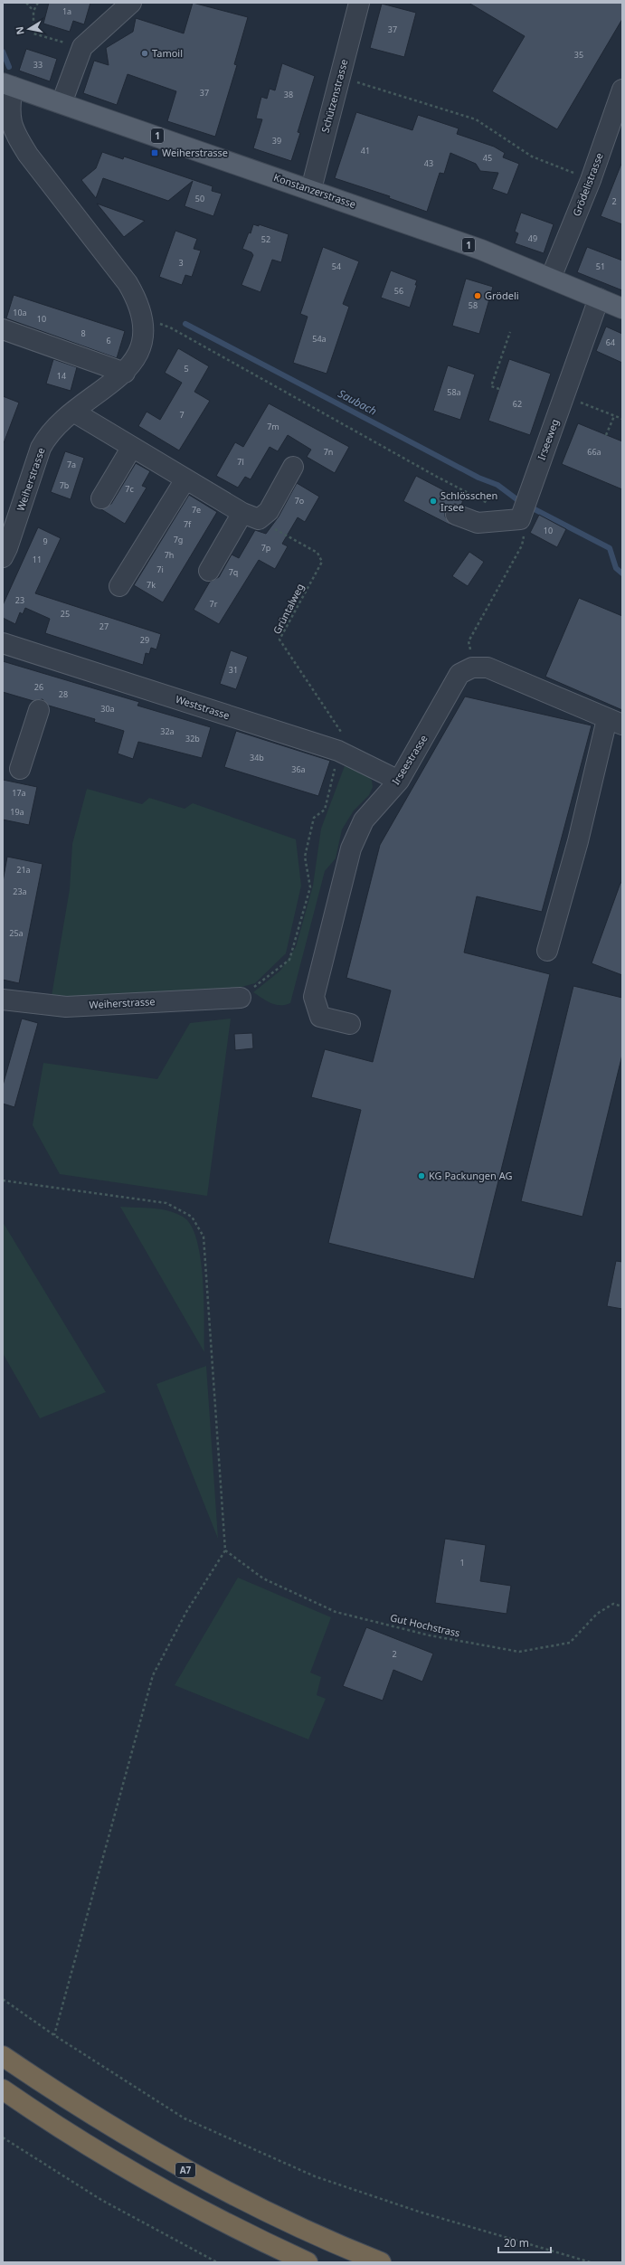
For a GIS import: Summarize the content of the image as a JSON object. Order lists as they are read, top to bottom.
{
  "streets": {
    "highway": ["A7"],
    "main road": ["1", "Konstanzerstrasse"],
    "street": [
      "Schützenstrasse",
      "Grödelistrasse",
      "Irseeweg",
      "Weiherstrasse",
      "Weststrasse",
      "Irseestrasse"
    ],
    "path": ["Grüntalweg", "Gut Hochstrass"]
  },
  "crossings": [
    ["Schützenstrasse", "Konstanzerstrasse"],
    ["Grödelistrasse", "Konstanzerstrasse"],
    ["Konstanzerstrasse", "Irseeweg"],
    ["Konstanzerstrasse", "Weiherstrasse"],
    ["Grüntalweg", "Weststrasse"],
    ["Weststrasse", "Irseestrasse"]
  ],
  "water": ["Saubach"],
  "places": {
    "other": [
      "Tamoil",
      "Grödeli",
      "Schlösschen Irsee",
      "KG Packungen AG"
    ],
    "transit": ["Weiherstrasse"]
  },
  "house_numbers": [
    "1a",
    "37",
    "35",
    "33",
    "37",
    "38",
    "39",
    "41",
    "45",
    "43",
    "50",
    "2",
    "49",
    "52",
    "3",
    "54",
    "51",
    "56",
    "58",
    "10a",
    "10",
    "8",
    "54a",
    "6",
    "64",
    "5",
    "14",
    "58a",
    "62",
    "7",
    "7m",
    "7n",
    "66a",
    "7l",
    "7a",
    "7b",
    "7c",
    "7o",
    "7e",
    "7f",
    "10",
    "7g",
    "9",
    "7p",
    "7h",
    "11",
    "7i",
    "7q",
    "7k",
    "23",
    "7r",
    "25",
    "27",
    "29",
    "31",
    "26",
    "28",
    "30a",
    "32a",
    "32b",
    "34b",
    "36a",
    "17a",
    "19a",
    "21a",
    "23a",
    "25a",
    "1",
    "2"
  ],
  "scale_bar": "20 m",
  "north": "left"
}
